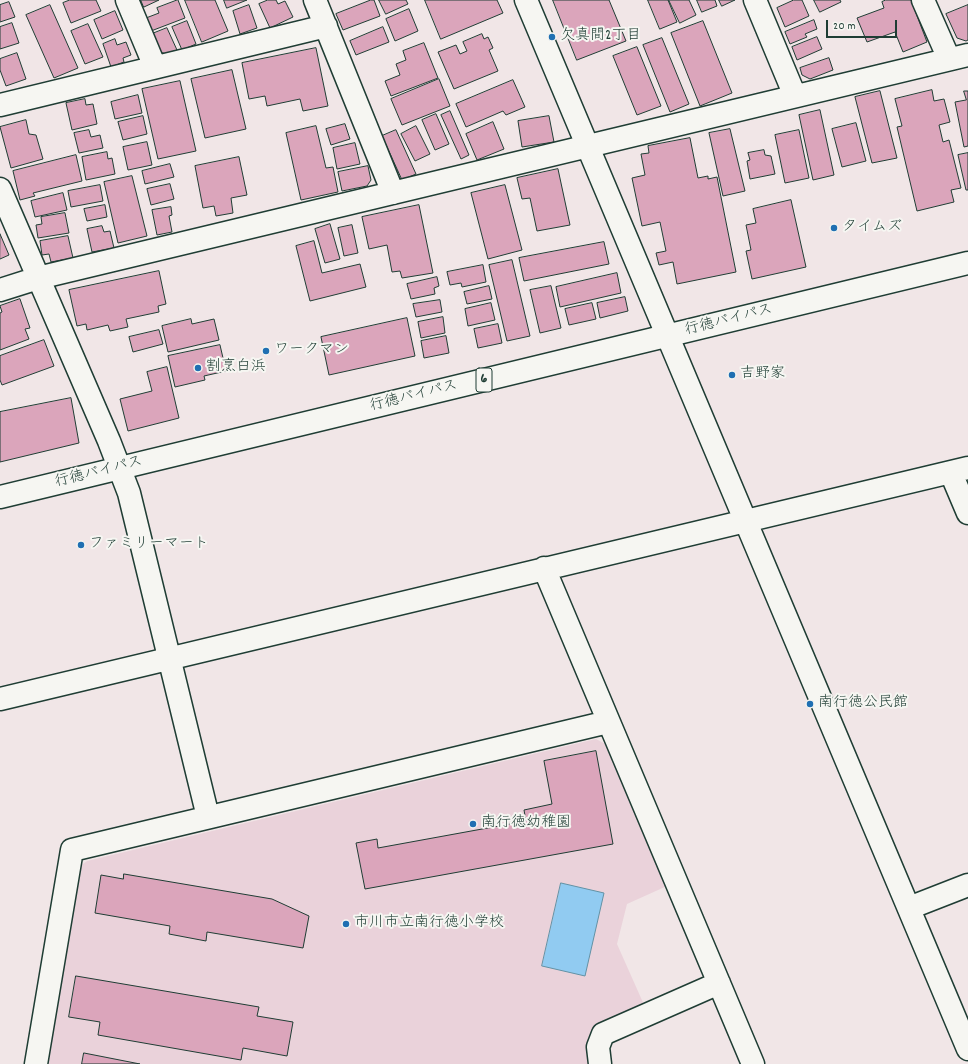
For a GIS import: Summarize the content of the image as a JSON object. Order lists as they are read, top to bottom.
{
  "streets": {
    "street": ["行徳バイパス", "6"]
  },
  "places": [
    "欠真間2丁目",
    "タイムズ",
    "ワークマン",
    "割烹白浜",
    "吉野家",
    "ファミリーマート",
    "南行徳公民館",
    "南行徳幼稚園",
    "市川市立南行徳小学校"
  ],
  "scale_bar": "20 m"
}
